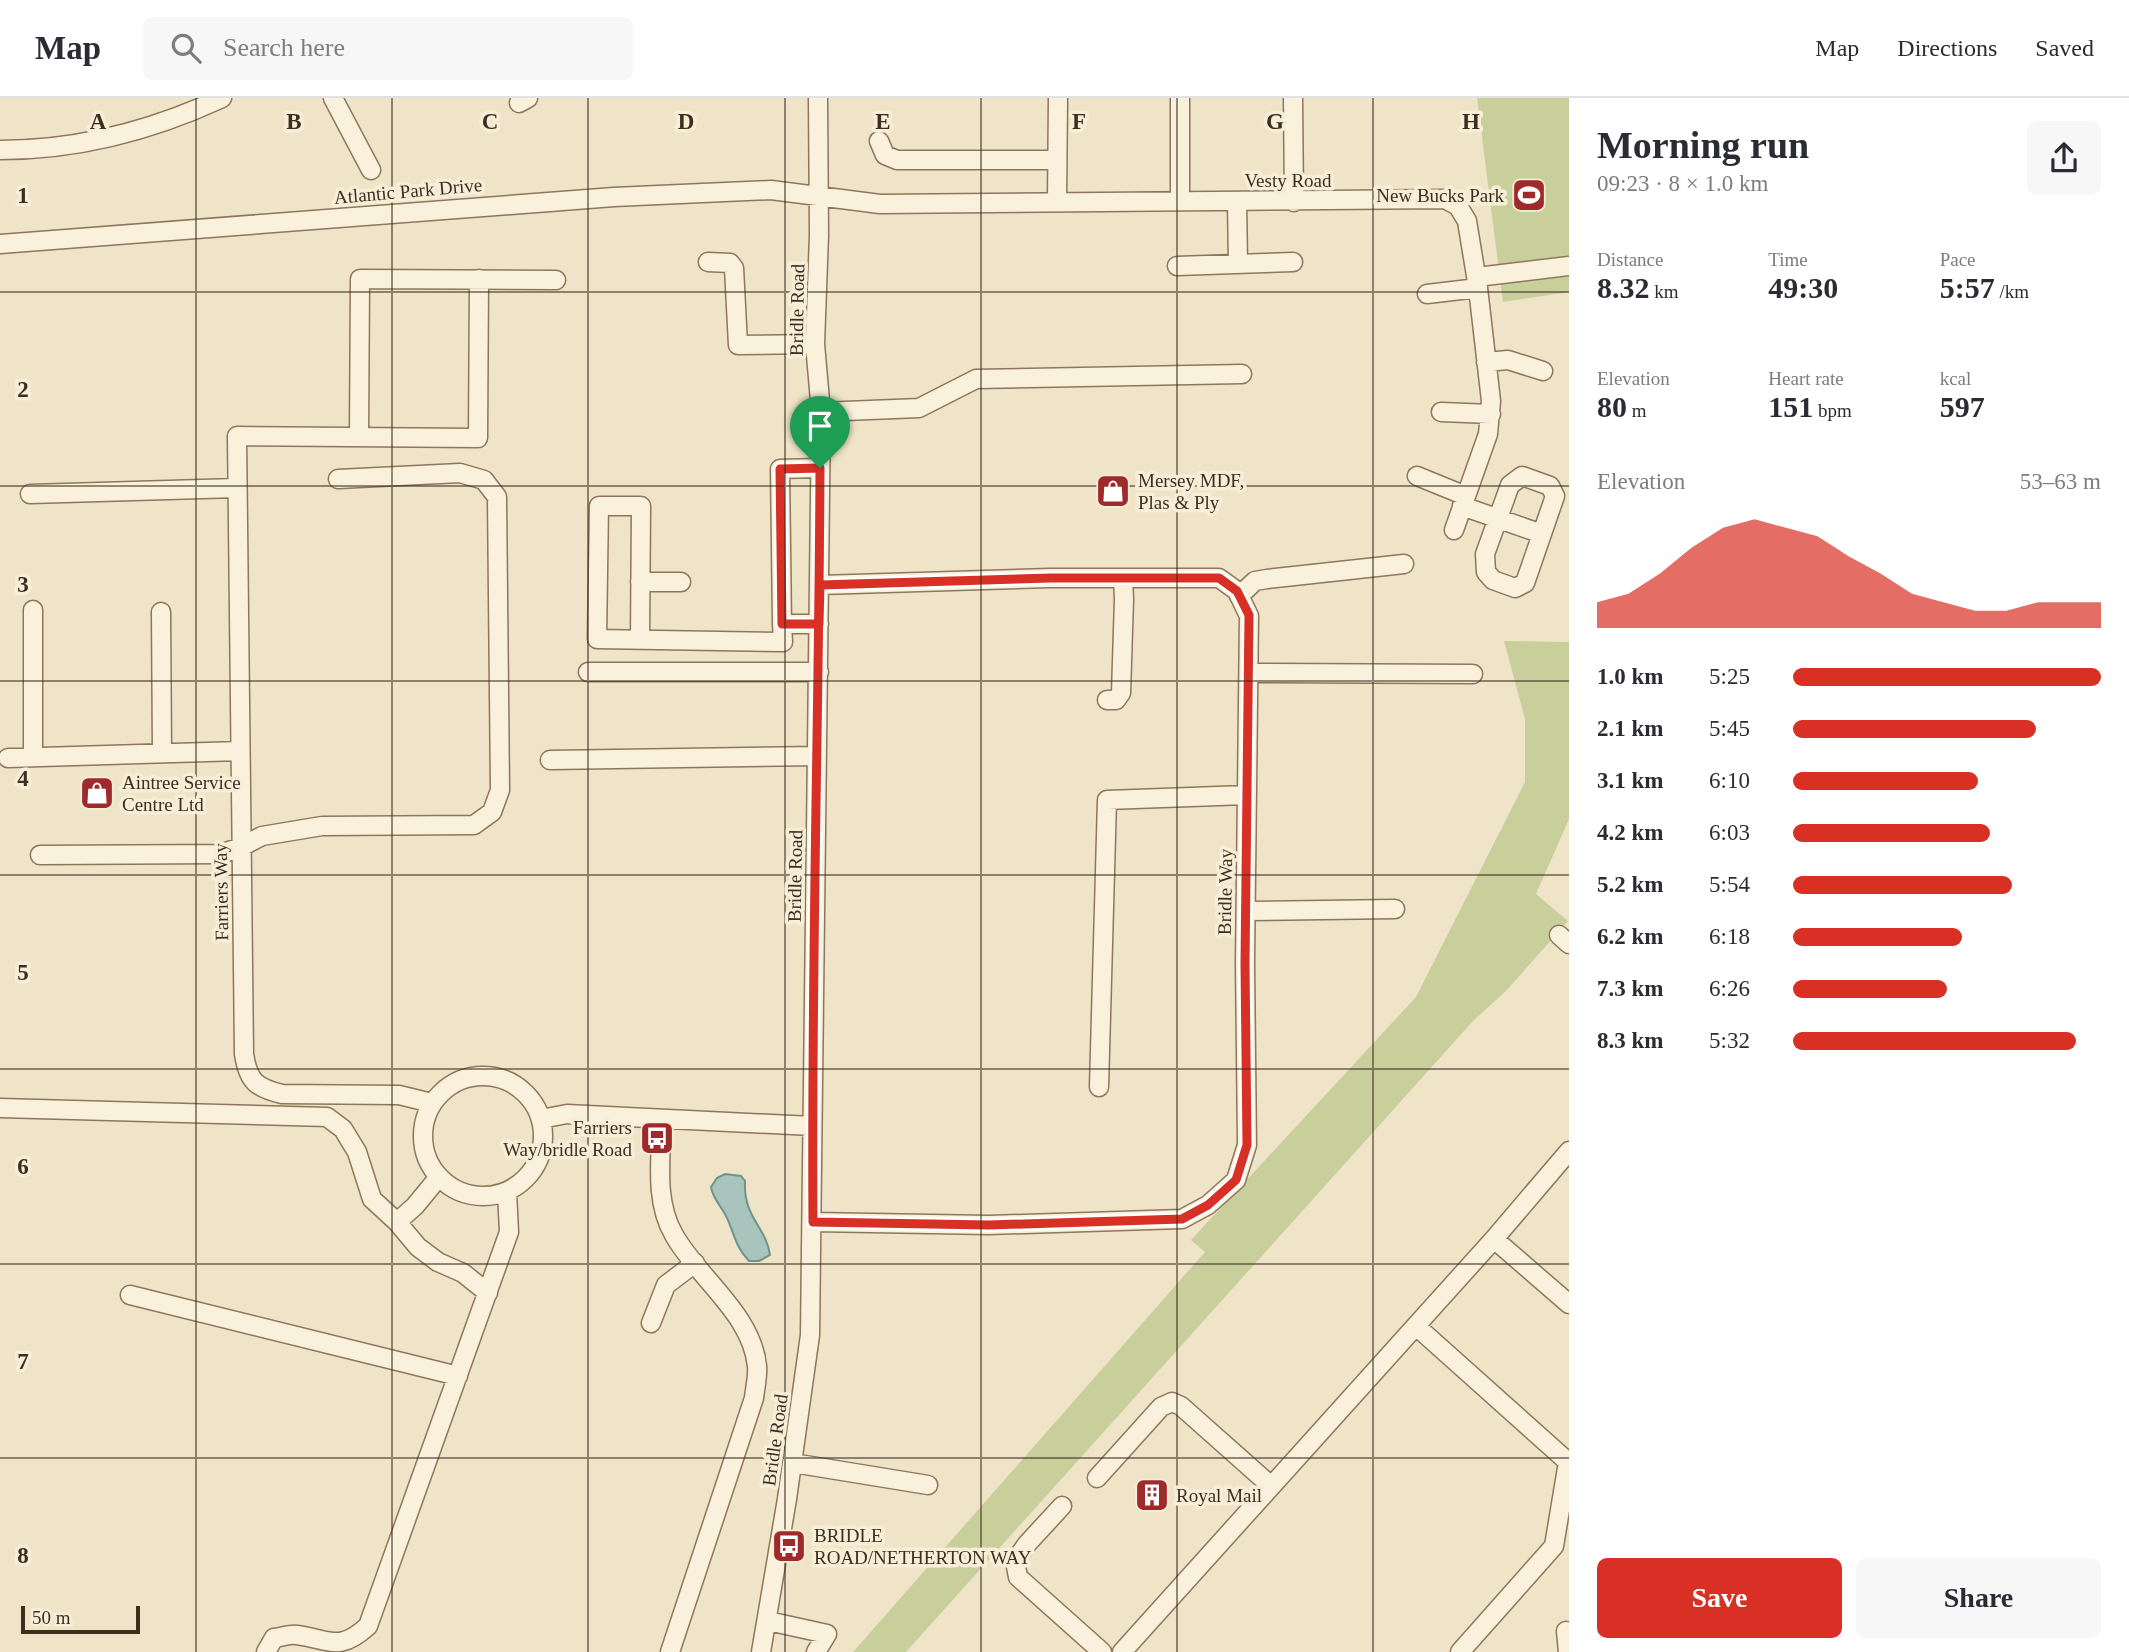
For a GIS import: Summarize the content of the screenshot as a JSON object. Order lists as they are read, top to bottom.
{
  "streets": {
    "street": [
      "Vesty Road",
      "Atlantic Park Drive",
      "Bridle Road",
      "Farriers Way",
      "Bridle Way"
    ]
  },
  "crossings": [
    ["Vesty Road", "Atlantic Park Drive"],
    ["Vesty Road", "Bridle Road"],
    ["Atlantic Park Drive", "Bridle Road"],
    ["Bridle Road", "Bridle Way"]
  ],
  "places": {
    "sports": ["New Bucks Park"],
    "shop": ["Mersey MDF, Plas & Ply", "Aintree Service Centre Ltd"],
    "bus stop": ["Farriers Way/bridle Road", "BRIDLE ROAD/NETHERTON WAY"],
    "building": ["Royal Mail"]
  },
  "scale_bar": "50 m",
  "page": {
    "header": "Map",
    "search": "Search here",
    "nav": ["Map", "Directions", "Saved"],
    "heading": ["Morning run", "09:23 · 8 × 1.0 km"],
    "stats": [
      ["Distance", "8.32 km"],
      ["Time", "49:30"],
      ["Pace", "5:57 /km"],
      ["Elevation", "80 m"],
      ["Heart rate", "151 bpm"],
      ["kcal", "597"]
    ],
    "chart": ["Elevation", "53–63 m"],
    "list": [
      {
        "name": "1.0 km",
        "note": "5:25"
      },
      {
        "name": "2.1 km",
        "note": "5:45"
      },
      {
        "name": "3.1 km",
        "note": "6:10"
      },
      {
        "name": "4.2 km",
        "note": "6:03"
      },
      {
        "name": "5.2 km",
        "note": "5:54"
      },
      {
        "name": "6.2 km",
        "note": "6:18"
      },
      {
        "name": "7.3 km",
        "note": "6:26"
      },
      {
        "name": "8.3 km",
        "note": "5:32"
      }
    ],
    "buttons": ["Save", "Share"],
    "scale": "50 m"
  },
  "grid": {
    "columns": [
      "A",
      "B",
      "C",
      "D",
      "E",
      "F",
      "G",
      "H"
    ],
    "rows": [
      "1",
      "2",
      "3",
      "4",
      "5",
      "6",
      "7",
      "8"
    ]
  }
}
